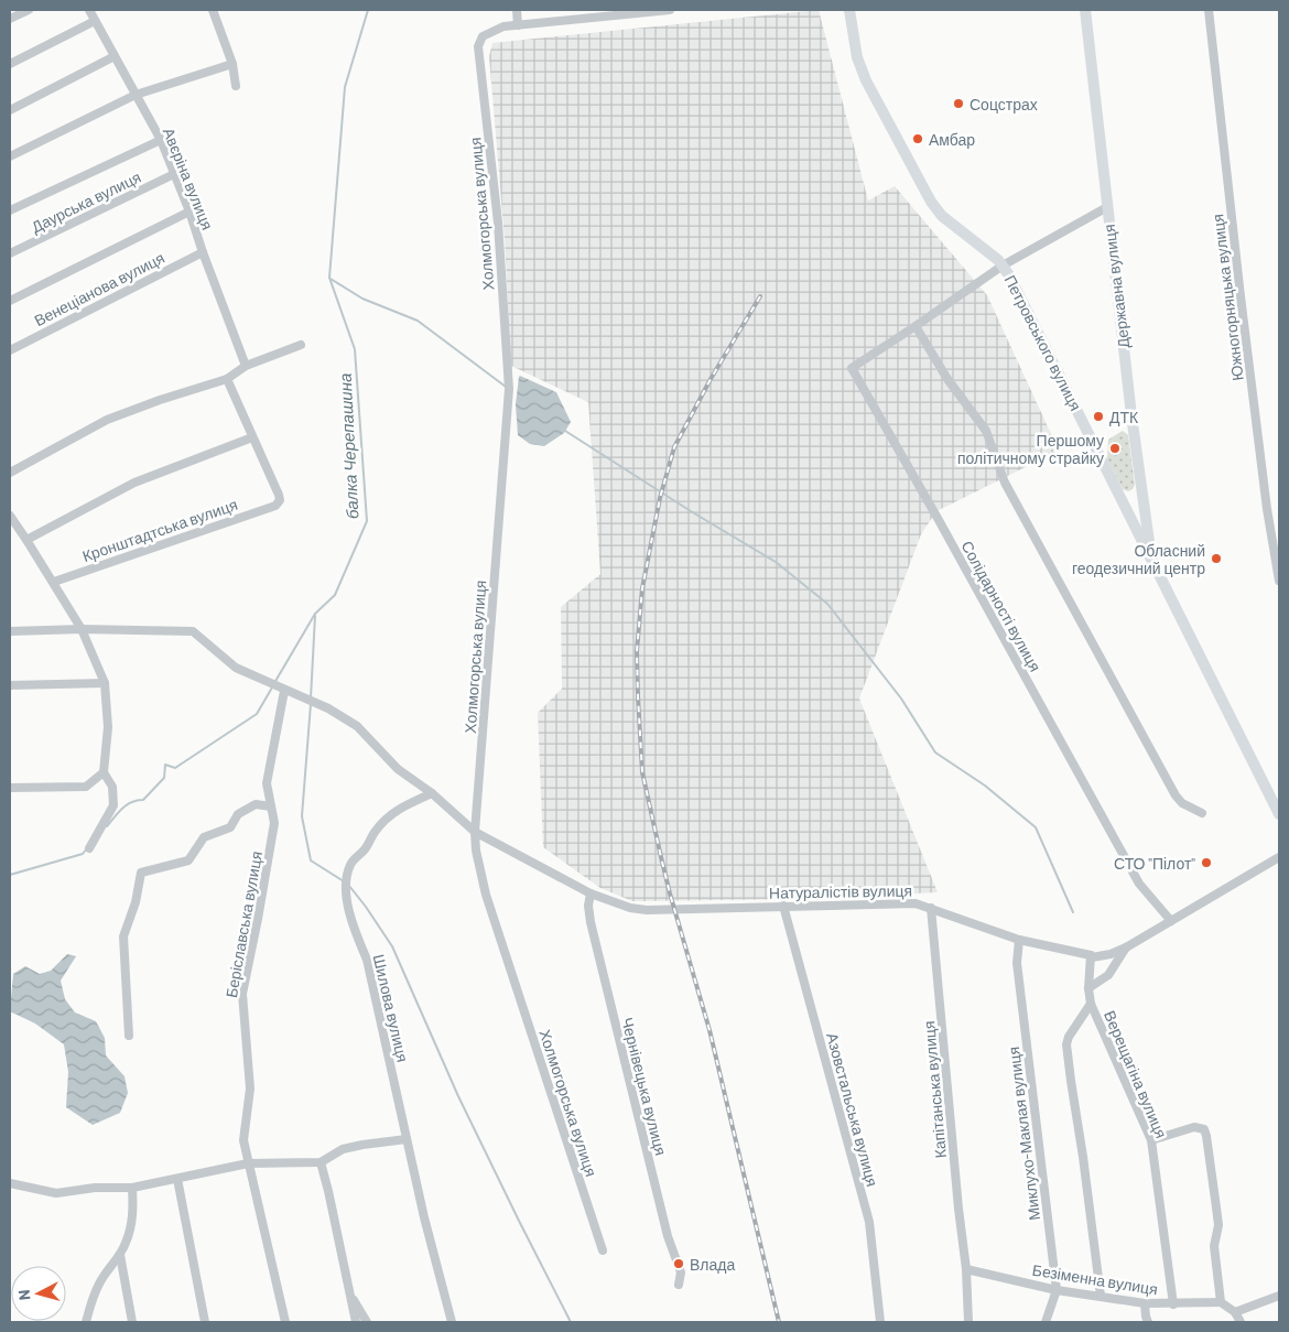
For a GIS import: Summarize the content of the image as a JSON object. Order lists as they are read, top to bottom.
{
  "streets": {
    "main road": ["Державна вулиця", "Петровського вулиця"],
    "street": [
      "Авєріна вулиця",
      "Даурська вулиця",
      "Холмогорська вулиця",
      "Венеціанова вулиця",
      "Южногорняцька вулиця",
      "Кронштадтська вулиця",
      "Солідарності вулиця",
      "Натуралістів вулиця",
      "Беріславська вулиця",
      "Шилова вулиця",
      "Верещагіна вулиця",
      "Чернівецька вулиця",
      "Капітанська вулиця",
      "Азовстальська вулиця",
      "Миклухо-Маклая вулиця",
      "Безіменна вулиця"
    ]
  },
  "crossings": [
    ["Авєріна вулиця", "Даурська вулиця"],
    ["Авєріна вулиця", "Венеціанова вулиця"],
    ["Холмогорська вулиця", "Натуралістів вулиця"],
    ["Державна вулиця", "Петровського вулиця"],
    ["Державна вулиця", "Солідарності вулиця"],
    ["Петровського вулиця", "Солідарності вулиця"],
    ["Солідарності вулиця", "Натуралістів вулиця"],
    ["Натуралістів вулиця", "Беріславська вулиця"],
    ["Натуралістів вулиця", "Шилова вулиця"],
    ["Натуралістів вулиця", "Верещагіна вулиця"],
    ["Натуралістів вулиця", "Чернівецька вулиця"],
    ["Натуралістів вулиця", "Капітанська вулиця"],
    ["Натуралістів вулиця", "Азовстальська вулиця"],
    ["Натуралістів вулиця", "Миклухо-Маклая вулиця"],
    ["Верещагіна вулиця", "Безіменна вулиця"],
    ["Капітанська вулиця", "Безіменна вулиця"],
    ["Миклухо-Маклая вулиця", "Безіменна вулиця"]
  ],
  "water": ["балка Черепашина"],
  "places": [
    "Соцстрах",
    "Амбар",
    "ДТК",
    "Першому політичному страйку",
    "Обласний геодезичний центр",
    "СТО \"Пілот\"",
    "Влада"
  ],
  "north": "left"
}
